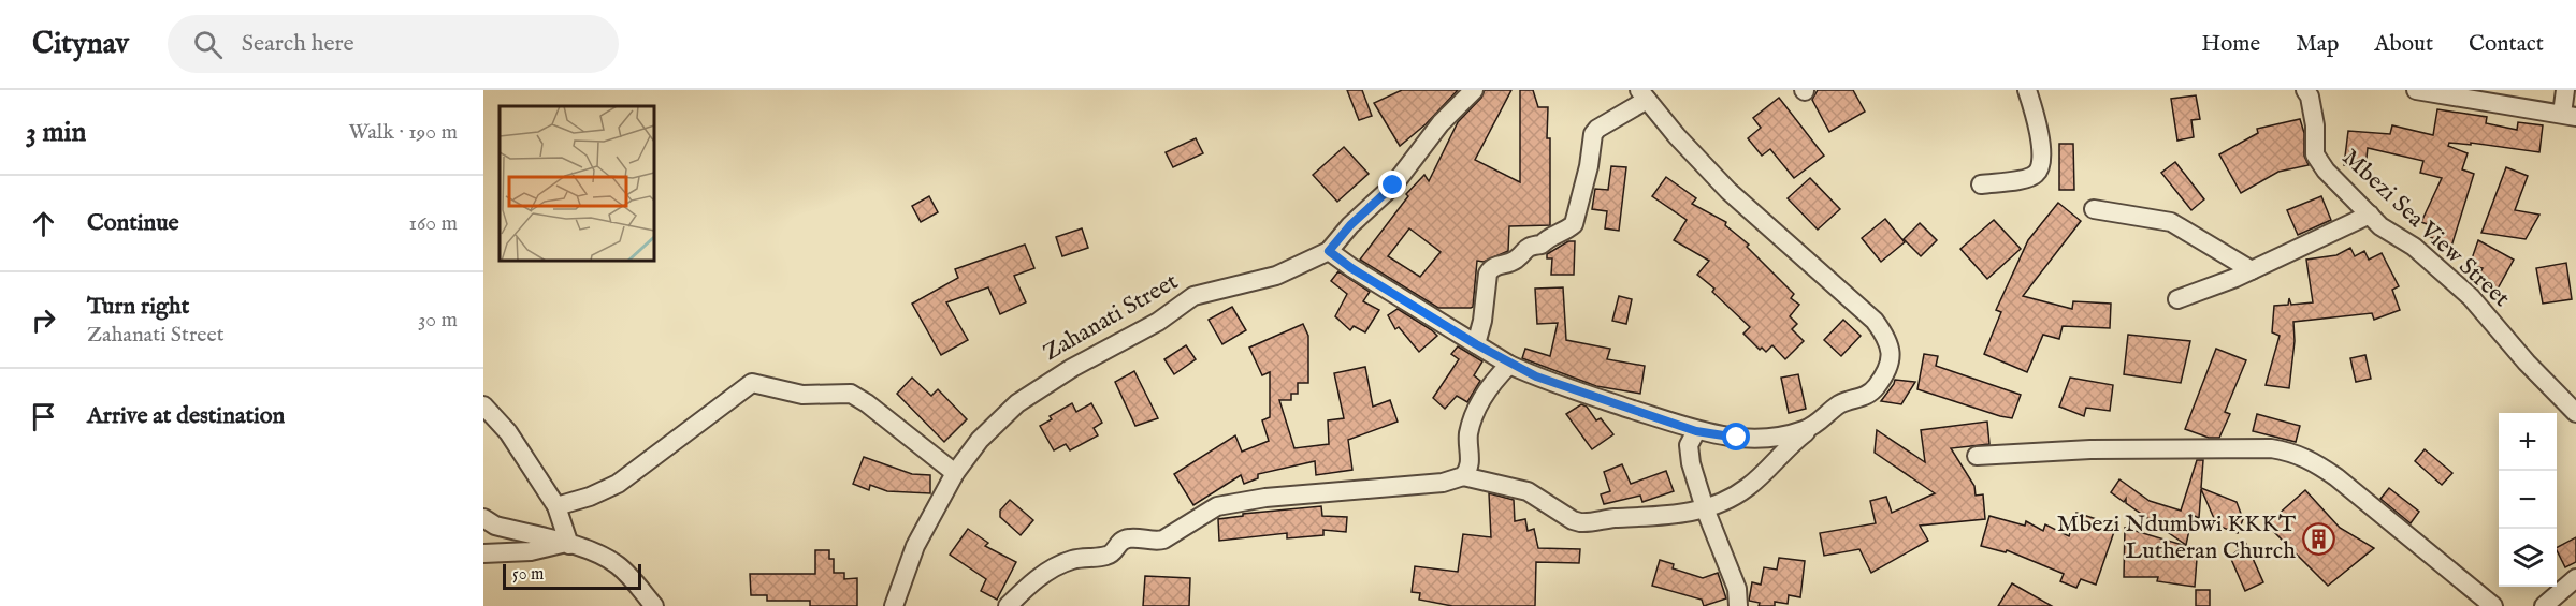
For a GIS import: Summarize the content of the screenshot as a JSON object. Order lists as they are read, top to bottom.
{
  "streets": {
    "street": ["Mbezi Sea View Street", "Zahanati Street"]
  },
  "places": {
    "building": ["Mbezi Ndumbwi KKKT Lutheran Church"]
  },
  "scale_bar": "50 m",
  "page": {
    "header": "Citynav",
    "search": "Search here",
    "nav": [
      "Home",
      "Map",
      "About",
      "Contact"
    ],
    "heading": ["3 min", "Walk · 190 m"],
    "list": [
      ["Continue", "160 m"],
      ["Turn right", "Zahanati Street", "30 m"],
      "Arrive at destination"
    ],
    "map_buttons": ["+", "−"],
    "scale": "50 m"
  }
}
